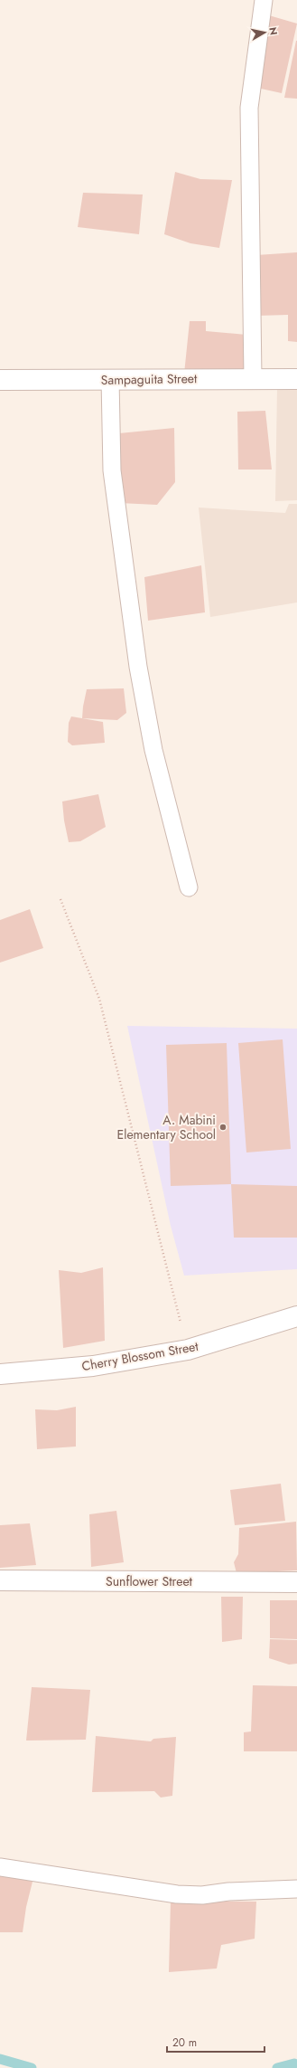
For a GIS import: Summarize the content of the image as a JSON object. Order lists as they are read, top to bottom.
{
  "streets": {
    "street": ["Sampaguita Street", "Cherry Blossom Street", "Sunflower Street"]
  },
  "places": ["A. Mabini Elementary School"],
  "scale_bar": "20 m",
  "north": "right"
}
